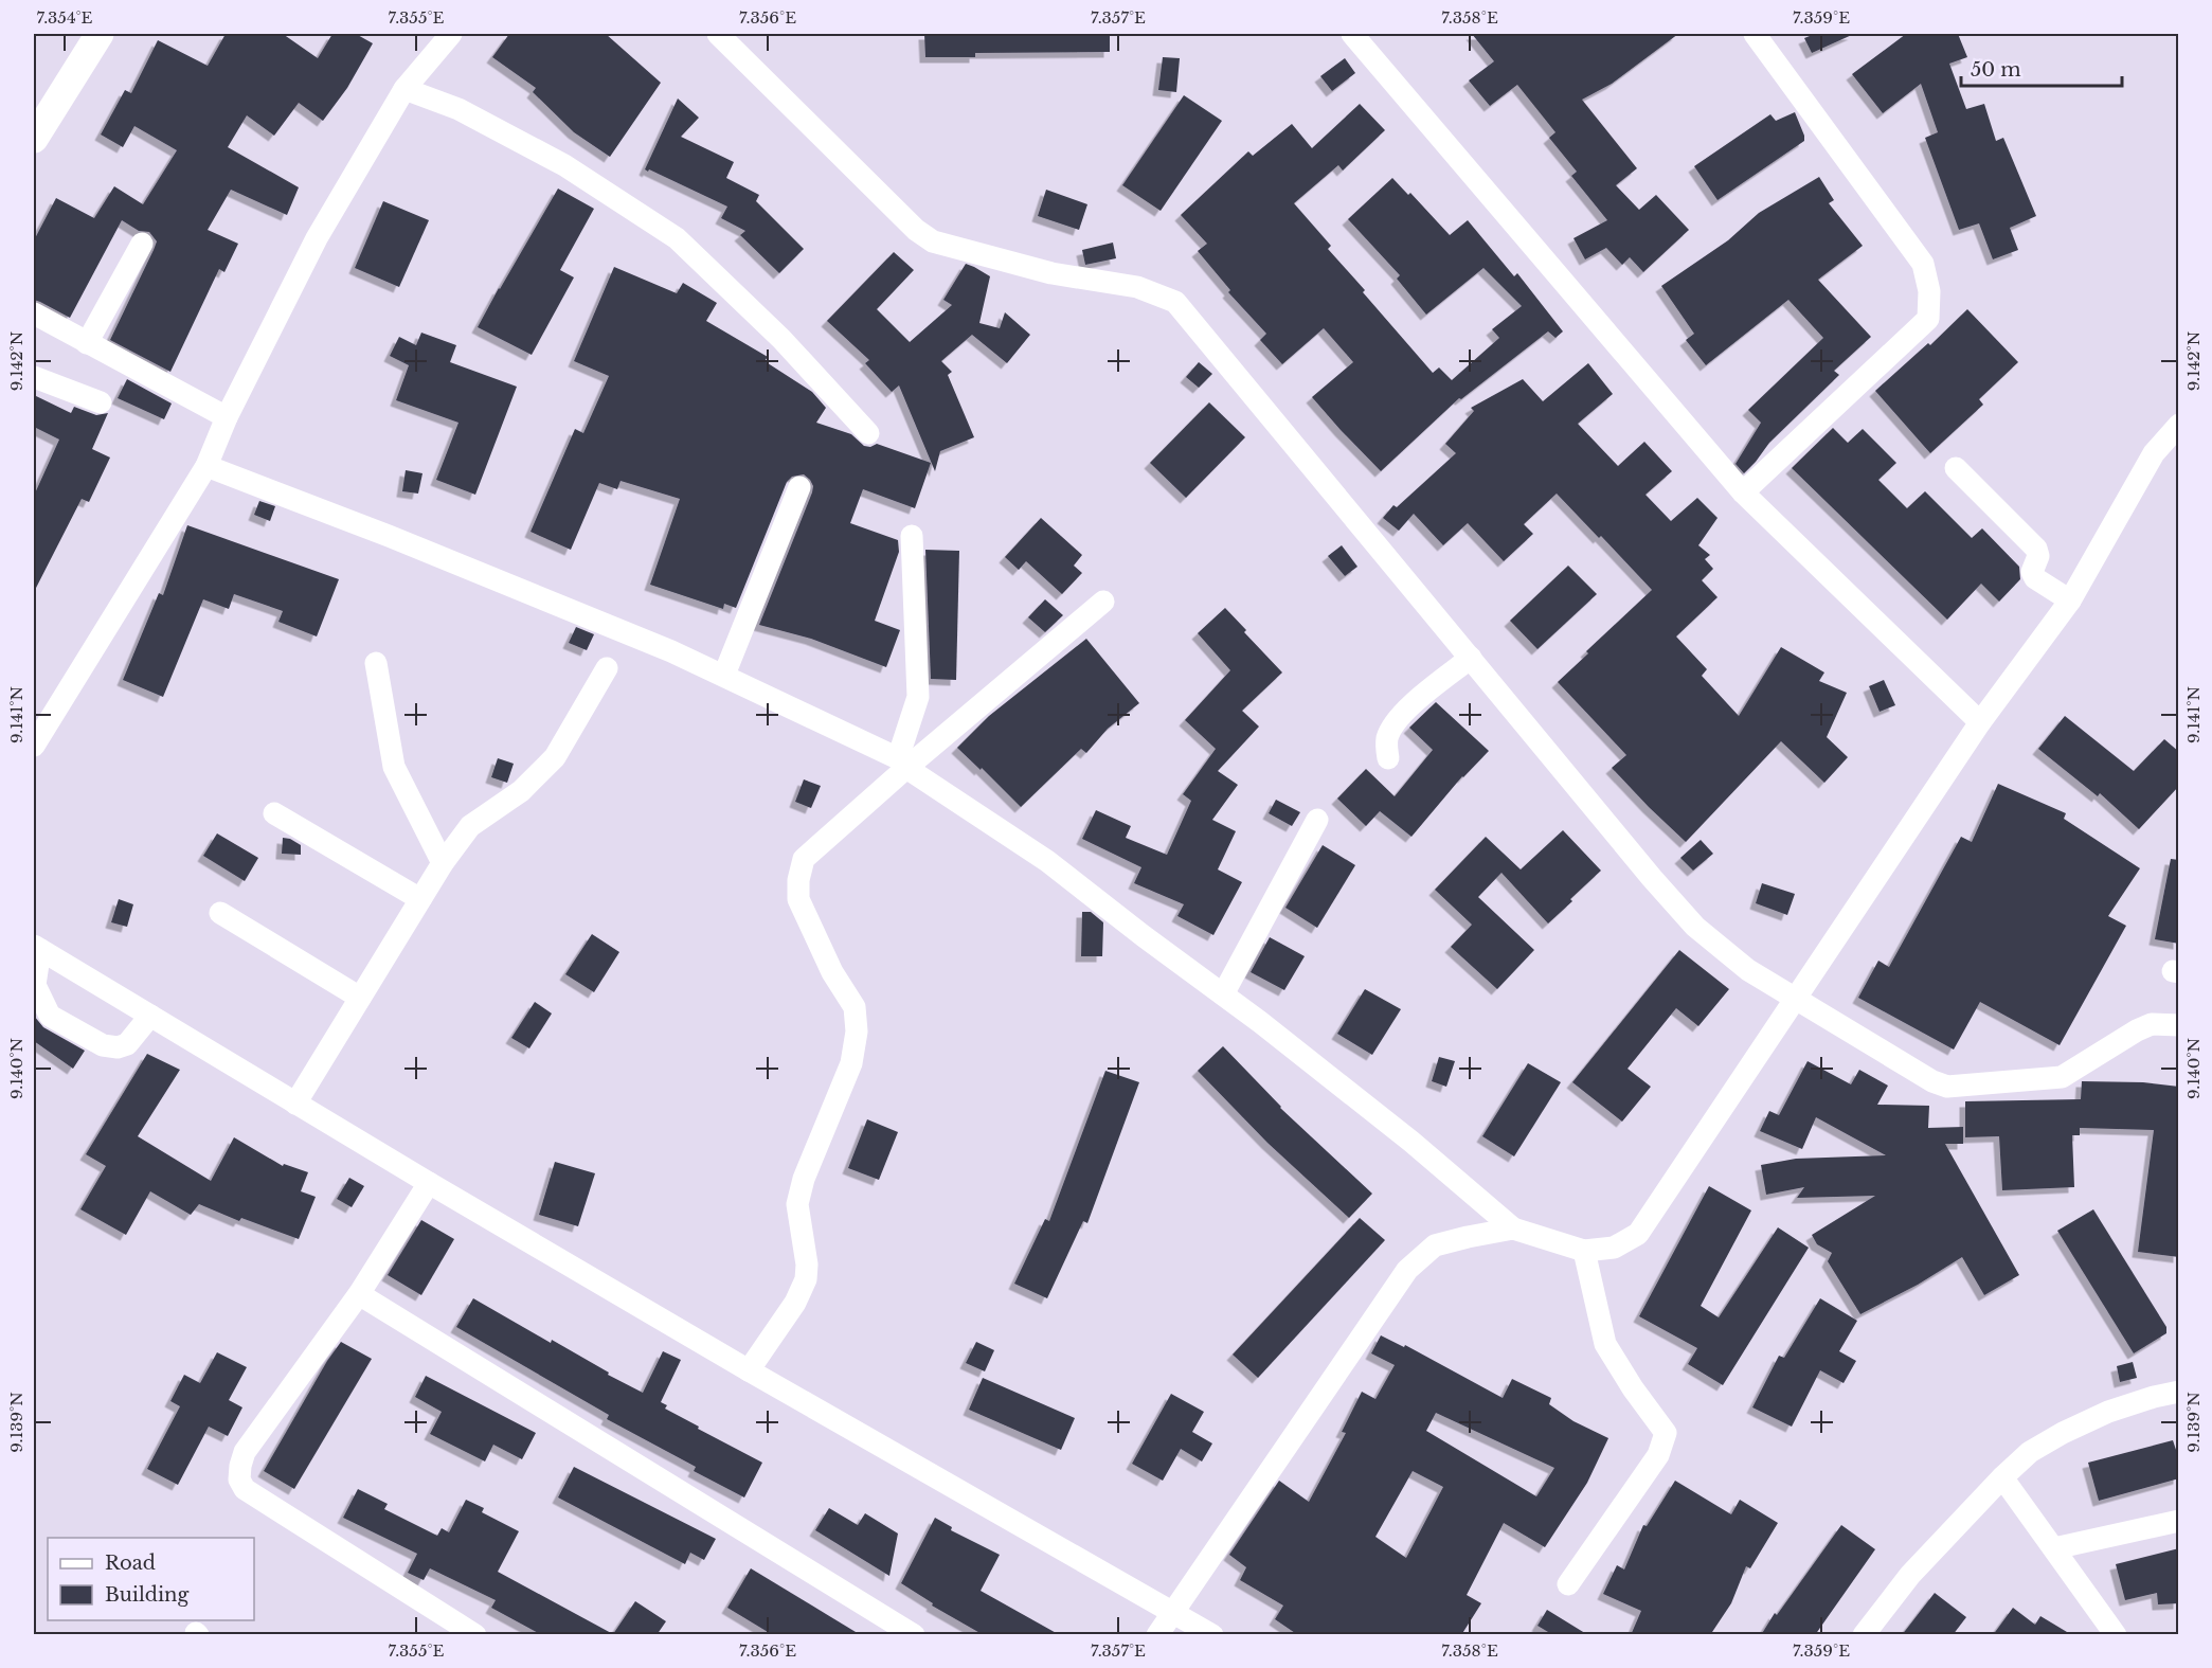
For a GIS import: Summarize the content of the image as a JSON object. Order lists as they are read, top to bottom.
{
  "legend": ["Road", "Building"],
  "scale_bar": "50 m",
  "coordinates": [
    "7.354°E",
    "7.355°E",
    "7.356°E",
    "7.357°E",
    "7.358°E",
    "7.359°E",
    "9.142°N",
    "9.141°N",
    "9.140°N",
    "9.139°N"
  ]
}
